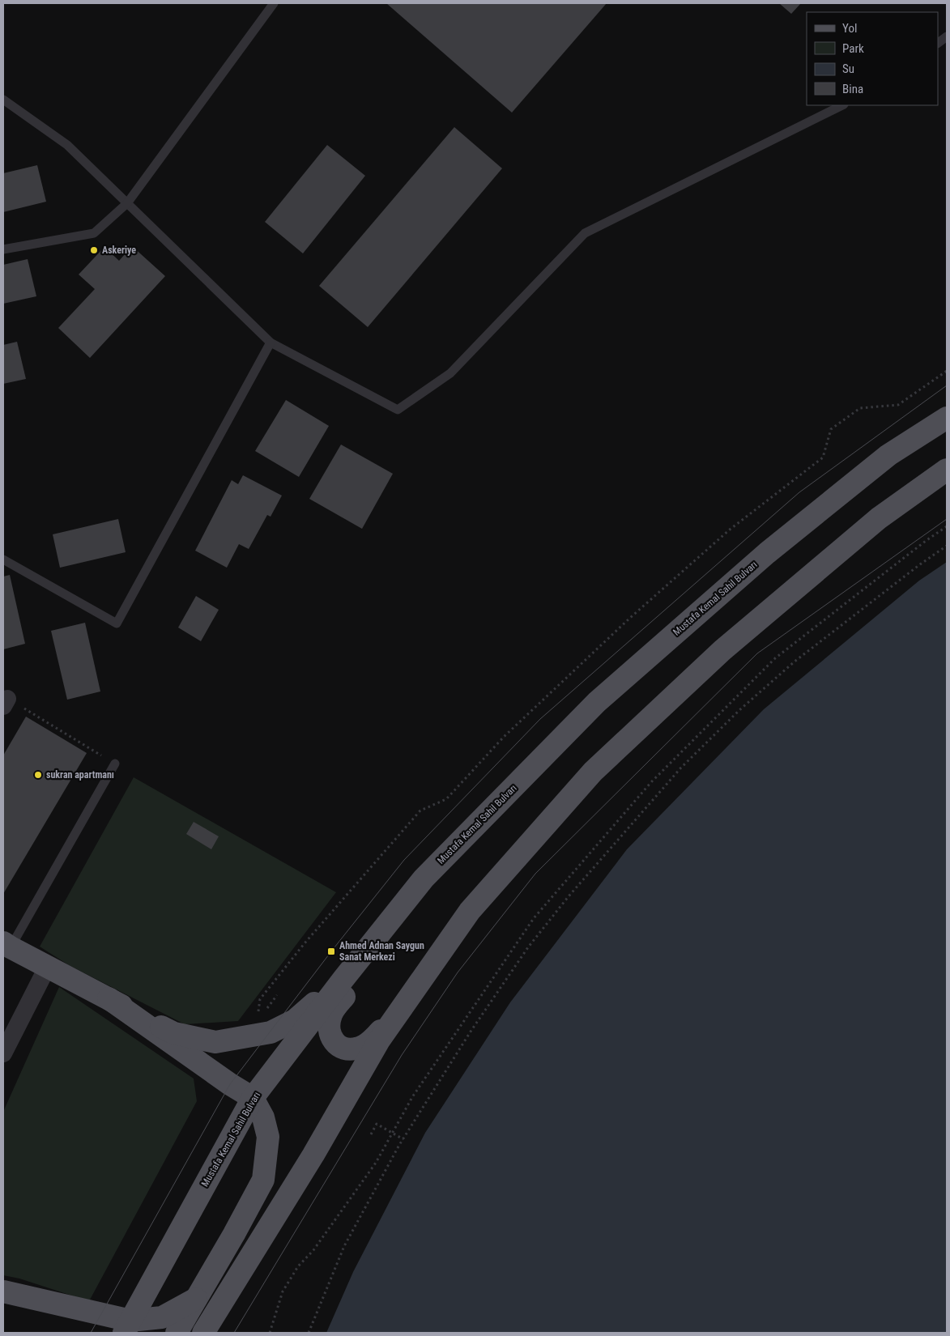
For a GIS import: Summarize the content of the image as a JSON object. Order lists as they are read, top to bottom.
{
  "streets": {
    "main road": ["Mustafa Kemal Sahil Bulvarı"]
  },
  "places": {
    "other": ["Askeriye", "sukran apartmanı"],
    "transit": ["Ahmed Adnan Saygun Sanat Merkezi"]
  },
  "legend": [
    "Yol",
    "Park",
    "Su",
    "Bina"
  ]
}
